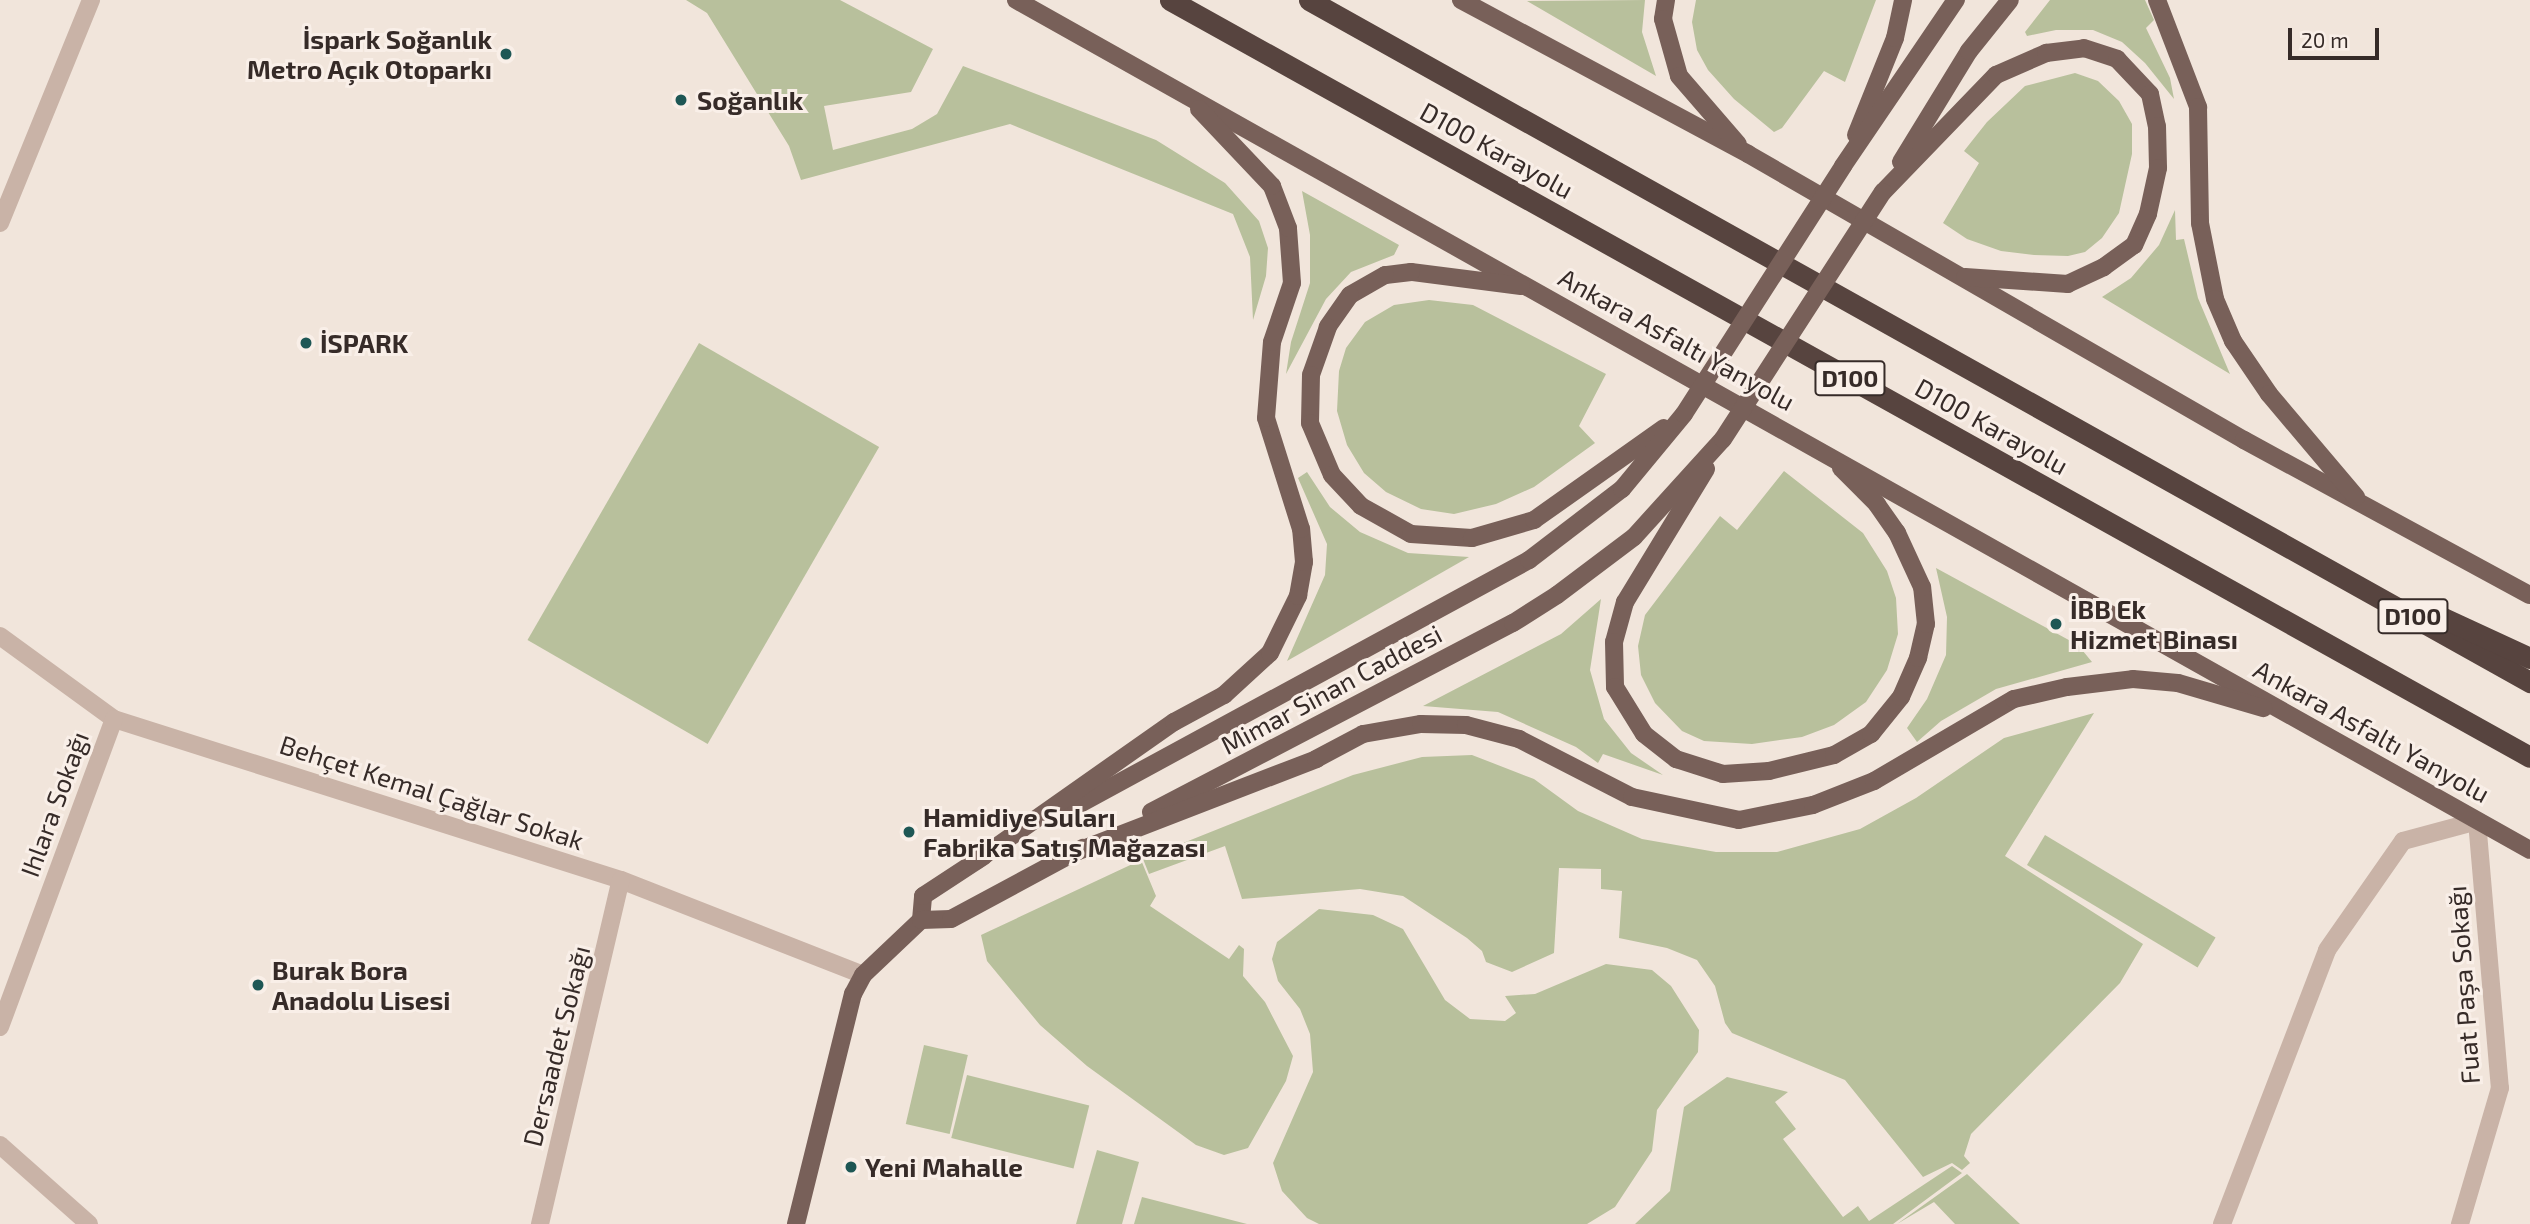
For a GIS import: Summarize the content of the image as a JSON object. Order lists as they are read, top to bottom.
{
  "streets": {
    "highway": ["D100 Karayolu", "D100"],
    "main road": ["Ankara Asfaltı Yanyolu", "Mimar Sinan Caddesi"],
    "street": [
      "Behçet Kemal Çağlar Sokak",
      "Ihlara Sokağı",
      "Fuat Paşa Sokağı",
      "Dersaadet Sokağı"
    ]
  },
  "crossings": [
    ["Ankara Asfaltı Yanyolu", "Fuat Paşa Sokağı"],
    ["Mimar Sinan Caddesi", "Behçet Kemal Çağlar Sokak"],
    ["Behçet Kemal Çağlar Sokak", "Ihlara Sokağı"],
    ["Behçet Kemal Çağlar Sokak", "Dersaadet Sokağı"]
  ],
  "places": [
    "İspark Soğanlık Metro Açık Otoparkı",
    "Soğanlık",
    "İSPARK",
    "İBB Ek Hizmet Binası",
    "Hamidiye Suları Fabrika Satış Mağazası",
    "Burak Bora Anadolu Lisesi",
    "Yeni Mahalle"
  ],
  "scale_bar": "20 m"
}
